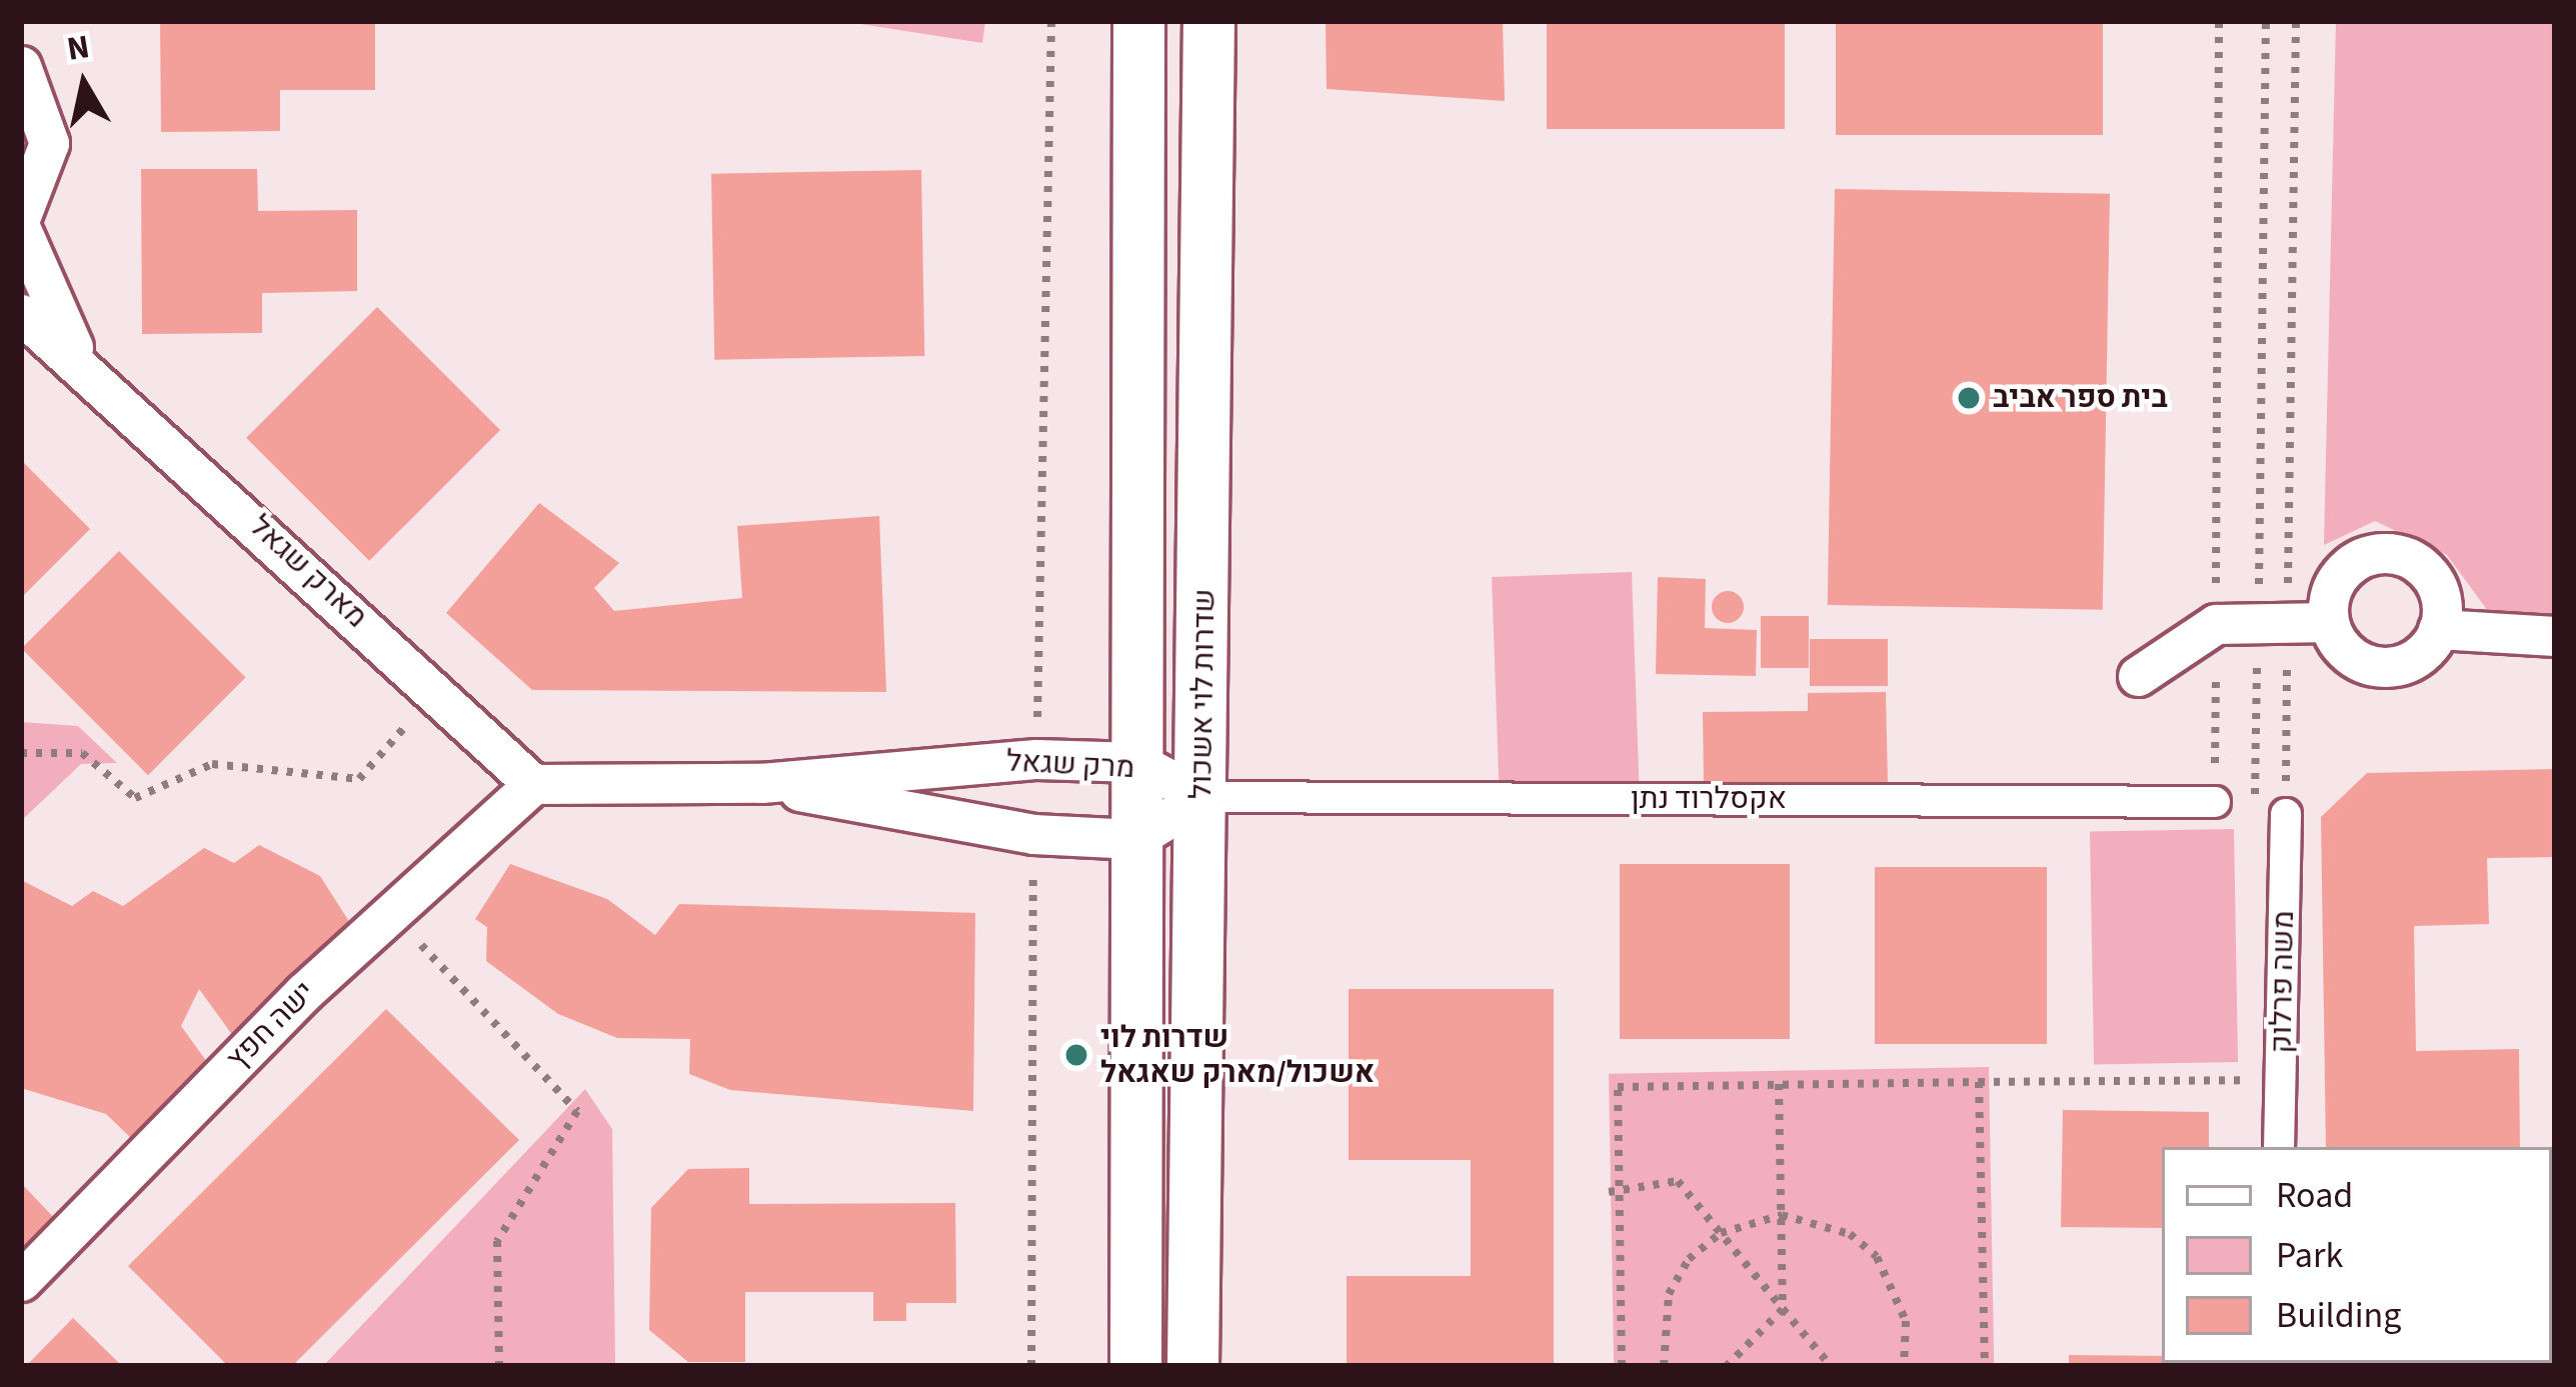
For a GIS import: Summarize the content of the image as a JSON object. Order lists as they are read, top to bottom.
{
  "streets": {
    "street": [
      "מארק שגאל",
      "שדרות לוי אשכול",
      "מרק שגאל",
      "אקסלרוד נתן",
      "משה פרלוק",
      "ישה חפץ"
    ]
  },
  "crossings": [
    ["מארק שגאל", "מרק שגאל"],
    ["מארק שגאל", "ישה חפץ"],
    ["שדרות לוי אשכול", "מרק שגאל"],
    ["שדרות לוי אשכול", "אקסלרוד נתן"],
    ["מרק שגאל", "אקסלרוד נתן"],
    ["מרק שגאל", "ישה חפץ"]
  ],
  "places": ["בית ספר אביב", "שדרות לוי אשכול/מארק שאגאל"],
  "legend": ["Road", "Park", "Building"],
  "north": "top"
}
